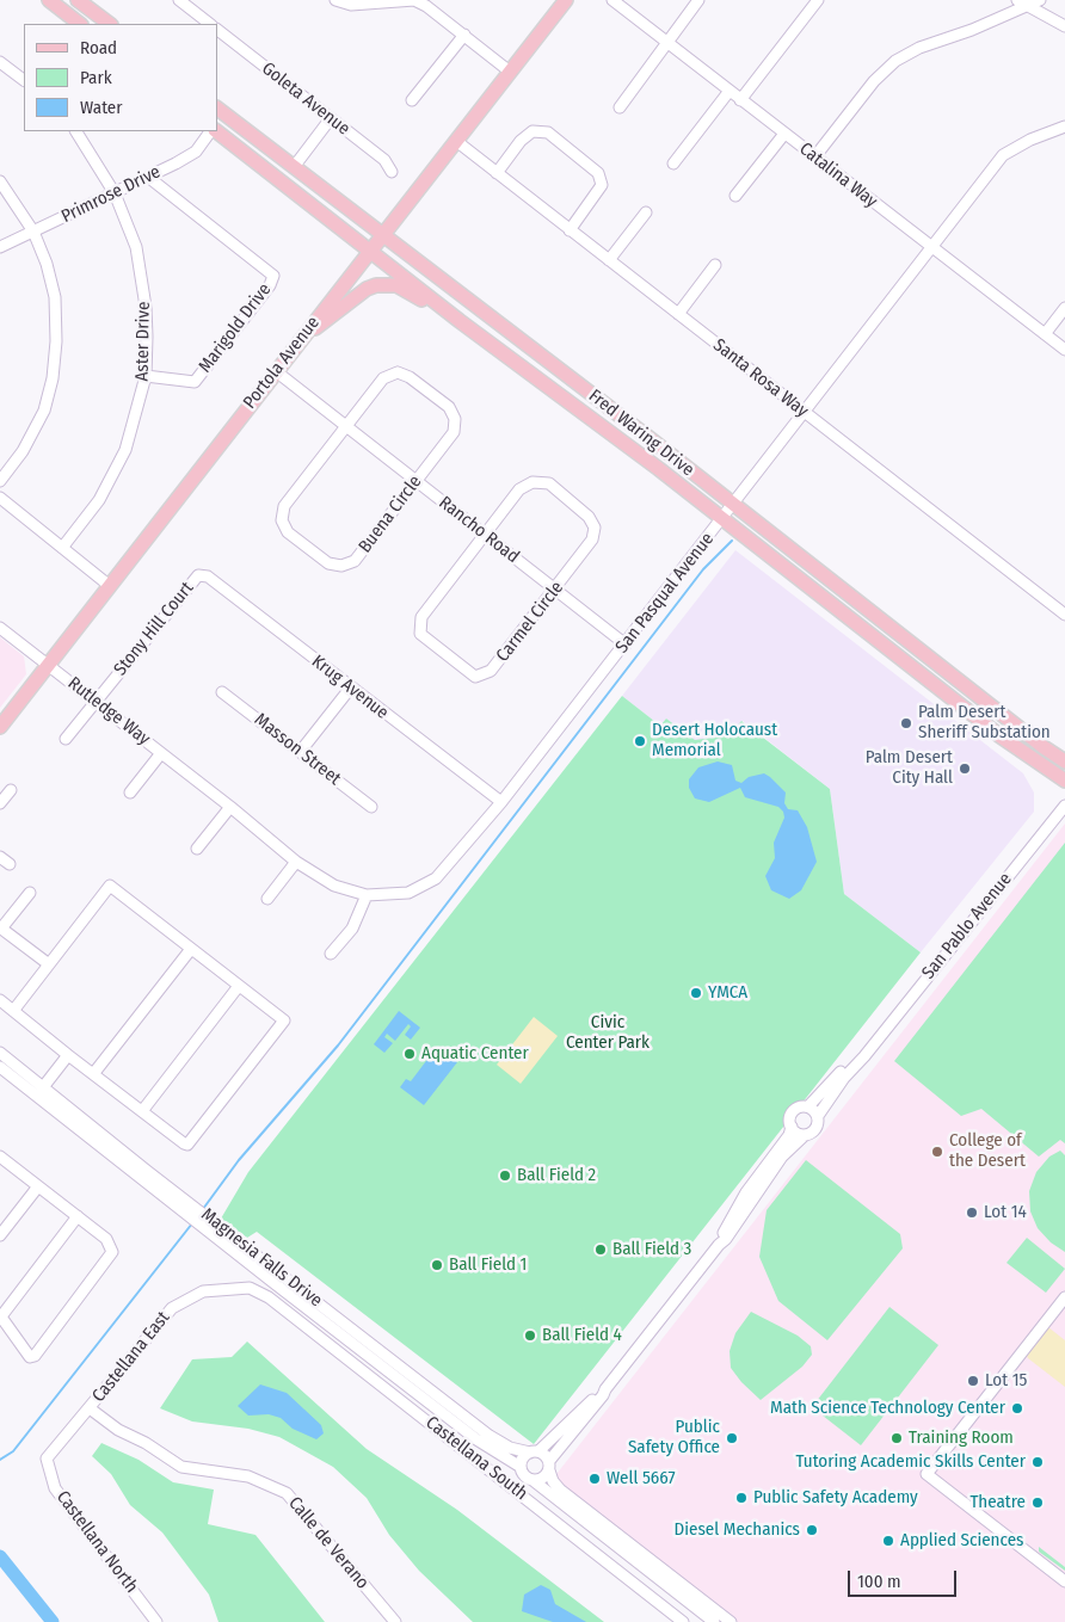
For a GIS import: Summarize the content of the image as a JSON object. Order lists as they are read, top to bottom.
{
  "streets": {
    "main road": ["Portola Avenue", "Fred Waring Drive"],
    "street": [
      "Goleta Avenue",
      "Catalina Way",
      "Primrose Drive",
      "Marigold Drive",
      "Aster Drive",
      "Santa Rosa Way",
      "Buena Circle",
      "Rancho Road",
      "San Pasqual Avenue",
      "Carmel Circle",
      "Stony Hill Court",
      "Krug Avenue",
      "Rutledge Way",
      "Masson Street",
      "San Pablo Avenue",
      "Magnesia Falls Drive",
      "Castellana East",
      "Castellana South",
      "Castellana North",
      "Calle de Verano"
    ]
  },
  "crossings": [
    ["Catalina Way", "San Pasqual Avenue"],
    ["Primrose Drive", "Marigold Drive"],
    ["Primrose Drive", "Aster Drive"],
    ["Marigold Drive", "Aster Drive"],
    ["Portola Avenue", "Santa Rosa Way"],
    ["Portola Avenue", "Fred Waring Drive"],
    ["Portola Avenue", "Rancho Road"],
    ["Portola Avenue", "Rutledge Way"],
    ["Santa Rosa Way", "San Pasqual Avenue"],
    ["Fred Waring Drive", "San Pasqual Avenue"],
    ["Buena Circle", "Rancho Road"],
    ["Rancho Road", "San Pasqual Avenue"],
    ["Rancho Road", "Carmel Circle"],
    ["San Pasqual Avenue", "Krug Avenue"],
    ["San Pasqual Avenue", "Rutledge Way"],
    ["Stony Hill Court", "Krug Avenue"],
    ["Stony Hill Court", "Rutledge Way"],
    ["Castellana East", "Castellana South"],
    ["Castellana East", "Castellana North"],
    ["Castellana East", "Calle de Verano"]
  ],
  "parks": ["Civic Center Park"],
  "places": [
    "Palm Desert Sheriff Substation",
    "Desert Holocaust Memorial",
    "Palm Desert City Hall",
    "YMCA",
    "Aquatic Center",
    "College of the Desert",
    "Ball Field 2",
    "Lot 14",
    "Ball Field 3",
    "Ball Field 1",
    "Ball Field 4",
    "Lot 15",
    "Math Science Technology Center",
    "Public Safety Office",
    "Training Room",
    "Tutoring Academic Skills Center",
    "Well 5667",
    "Public Safety Academy",
    "Theatre",
    "Diesel Mechanics",
    "Applied Sciences"
  ],
  "legend": ["Road", "Park", "Water"],
  "scale_bar": "100 m"
}
